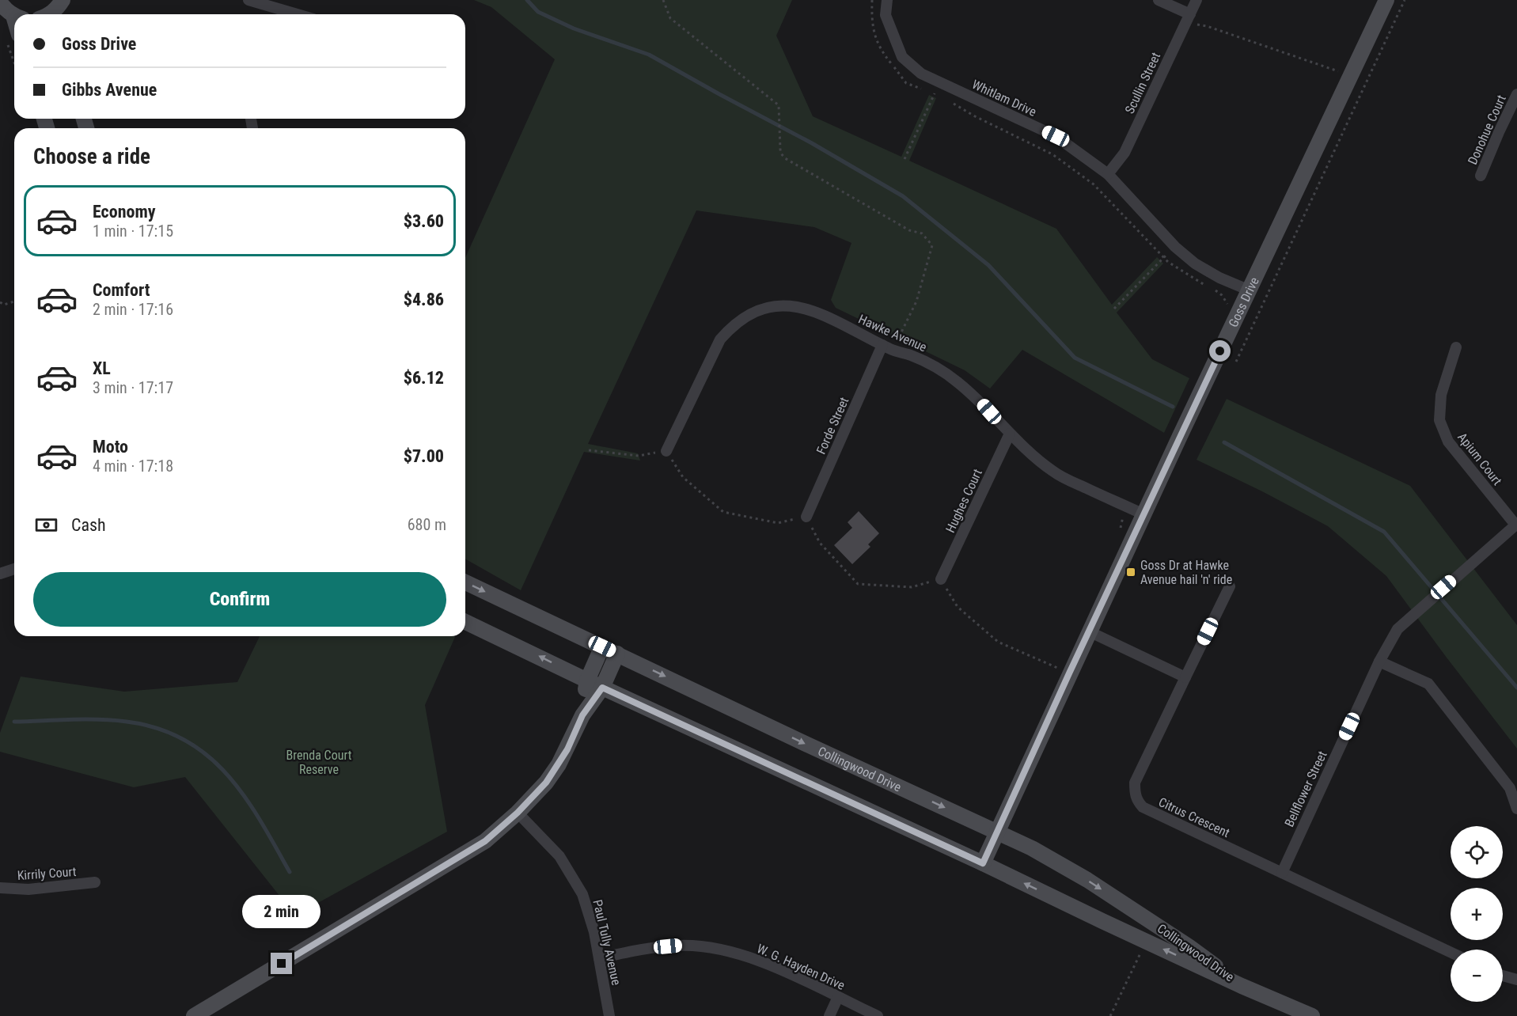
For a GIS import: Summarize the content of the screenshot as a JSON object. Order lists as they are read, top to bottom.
{
  "streets": {
    "main road": ["Goss Drive", "Collingwood Drive"],
    "street": [
      "Scullin Street",
      "Whitlam Drive",
      "Donohue Court",
      "Hawke Avenue",
      "Forde Street",
      "Apium Court",
      "Hughes Court",
      "Bellflower Street",
      "Citrus Crescent",
      "Kirrily Court",
      "Paul Tully Avenue",
      "W. G. Hayden Drive"
    ]
  },
  "crossings": [
    ["Scullin Street", "Whitlam Drive"],
    ["Whitlam Drive", "Goss Drive"],
    ["Goss Drive", "Hawke Avenue"],
    ["Goss Drive", "Collingwood Drive"],
    ["Hawke Avenue", "Forde Street"],
    ["Hawke Avenue", "Hughes Court"],
    ["Apium Court", "Bellflower Street"],
    ["Bellflower Street", "Citrus Crescent"],
    ["Paul Tully Avenue", "W. G. Hayden Drive"]
  ],
  "parks": ["Brenda Court Reserve"],
  "places": {
    "transit": ["Goss Dr at Hawke Avenue hail 'n' ride"]
  },
  "page": {
    "banner": ["Goss Drive", "Gibbs Avenue"],
    "heading": "Choose a ride",
    "list": [
      {
        "name": "Economy",
        "note": "1 min · 17:15",
        "value": "$3.60"
      },
      {
        "name": "Comfort",
        "note": "2 min · 17:16",
        "value": "$4.86"
      },
      {
        "name": "XL",
        "note": "3 min · 17:17",
        "value": "$6.12"
      },
      {
        "name": "Moto",
        "note": "4 min · 17:18",
        "value": "$7.00"
      }
    ],
    "pay": ["Cash", "680 m"],
    "buttons": "Confirm",
    "map_buttons": ["+", "−"],
    "bubble": "2 min"
  }
}
